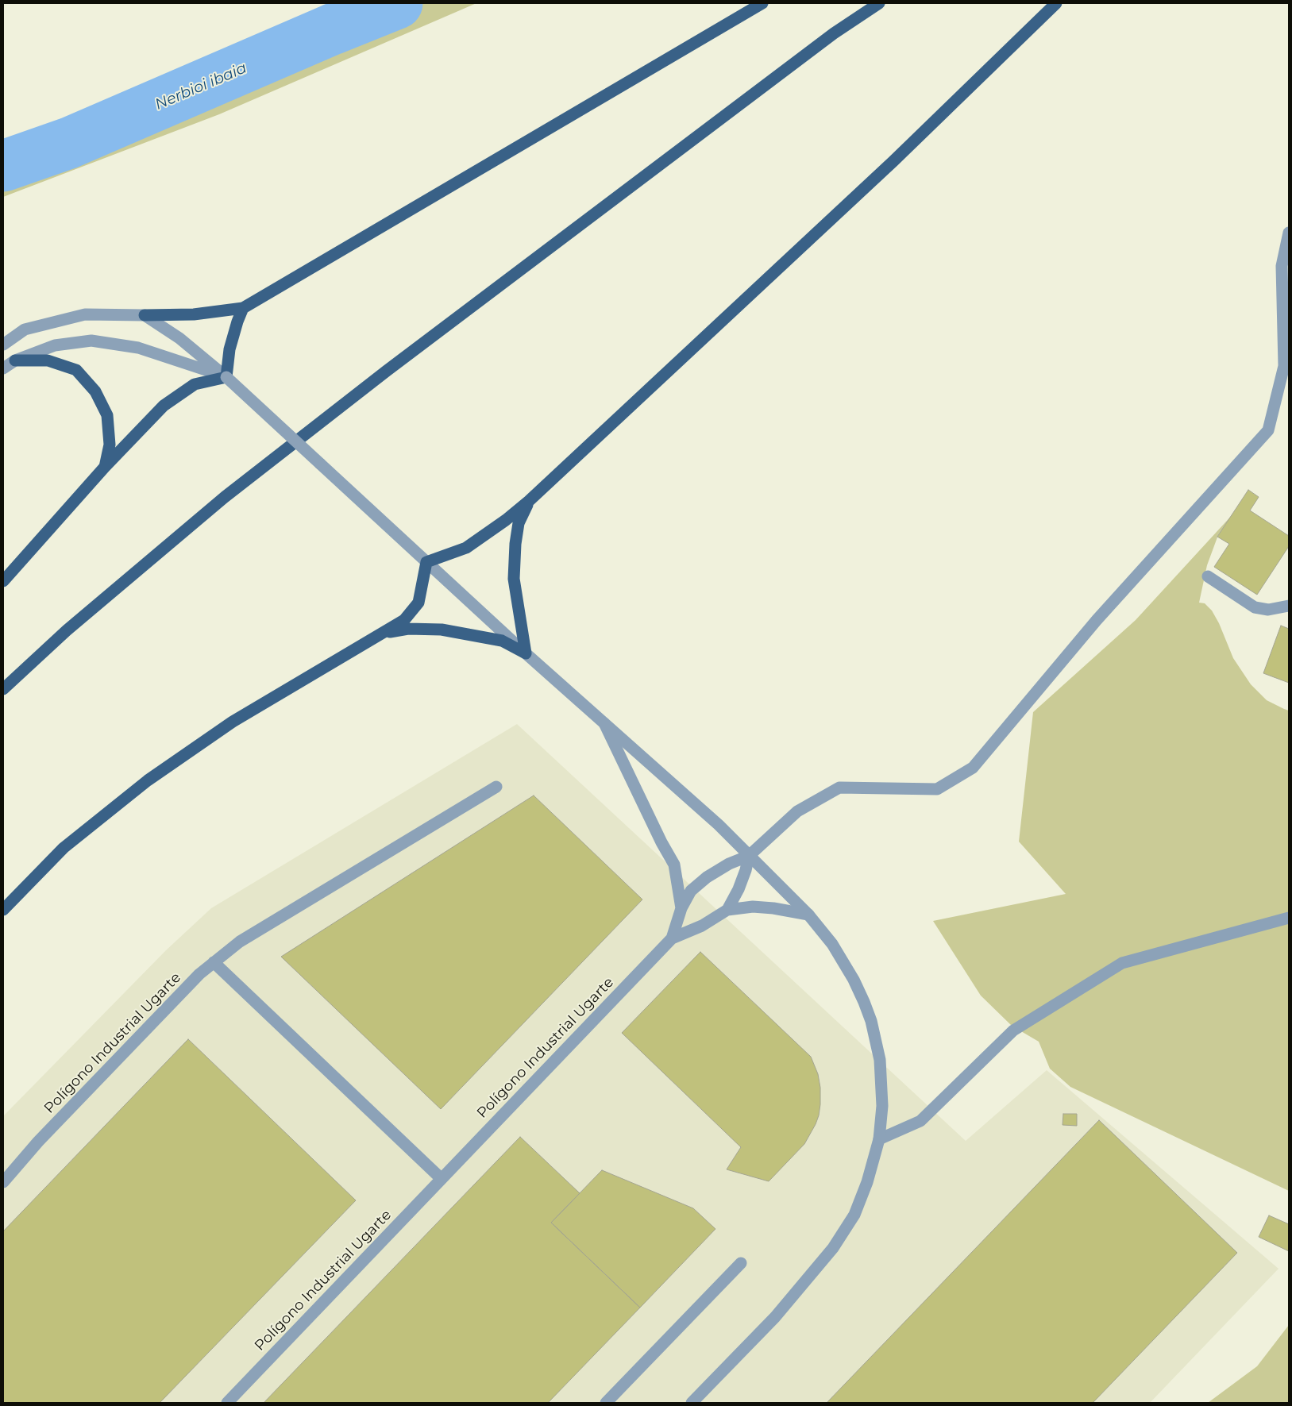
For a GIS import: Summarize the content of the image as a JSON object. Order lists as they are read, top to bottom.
{
  "streets": {
    "street": ["Polígono Industrial Ugarte"]
  },
  "water": ["Nerbioi ibaia"]
}
